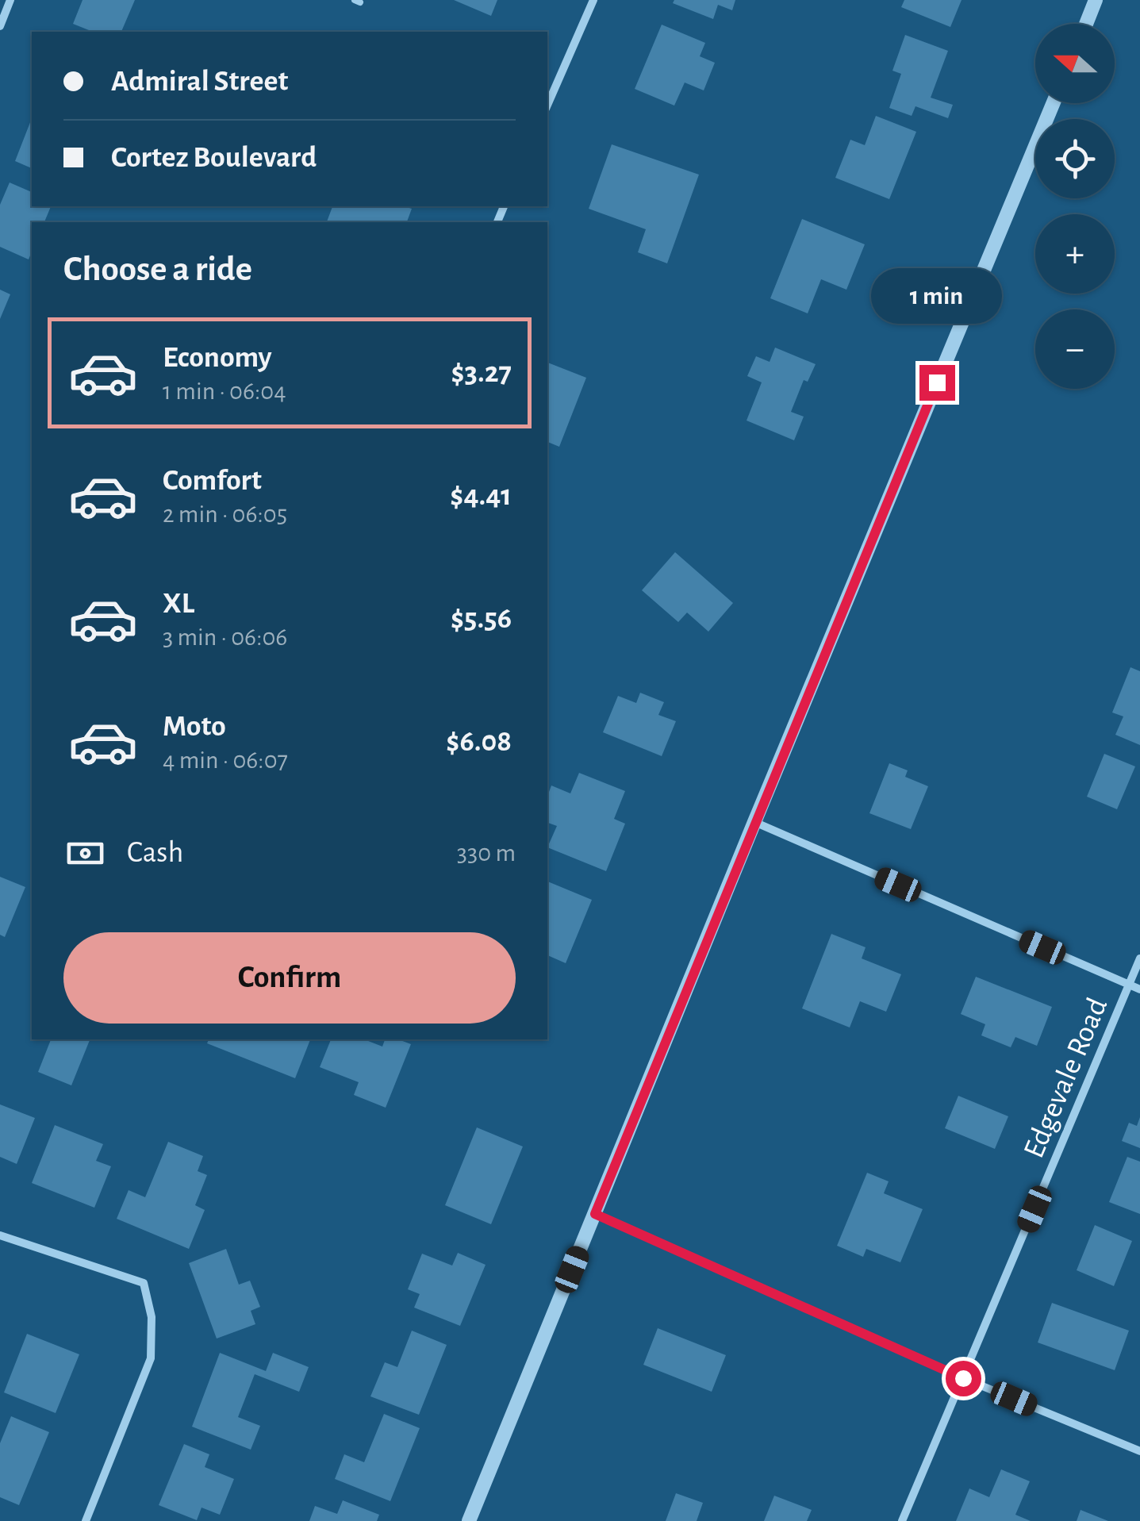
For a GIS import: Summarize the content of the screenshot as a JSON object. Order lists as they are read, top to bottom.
{
  "streets": {
    "street": ["Edgevale Road"]
  },
  "north": "left",
  "page": {
    "map_buttons": ["+", "−"],
    "banner": ["Admiral Street", "Cortez Boulevard"],
    "heading": "Choose a ride",
    "bubble": "1 min",
    "list": [
      {
        "name": "Economy",
        "note": "1 min · 06:04",
        "value": "$3.27"
      },
      {
        "name": "Comfort",
        "note": "2 min · 06:05",
        "value": "$4.41"
      },
      {
        "name": "XL",
        "note": "3 min · 06:06",
        "value": "$5.56"
      },
      {
        "name": "Moto",
        "note": "4 min · 06:07",
        "value": "$6.08"
      }
    ],
    "pay": ["Cash", "330 m"],
    "buttons": "Confirm"
  }
}
